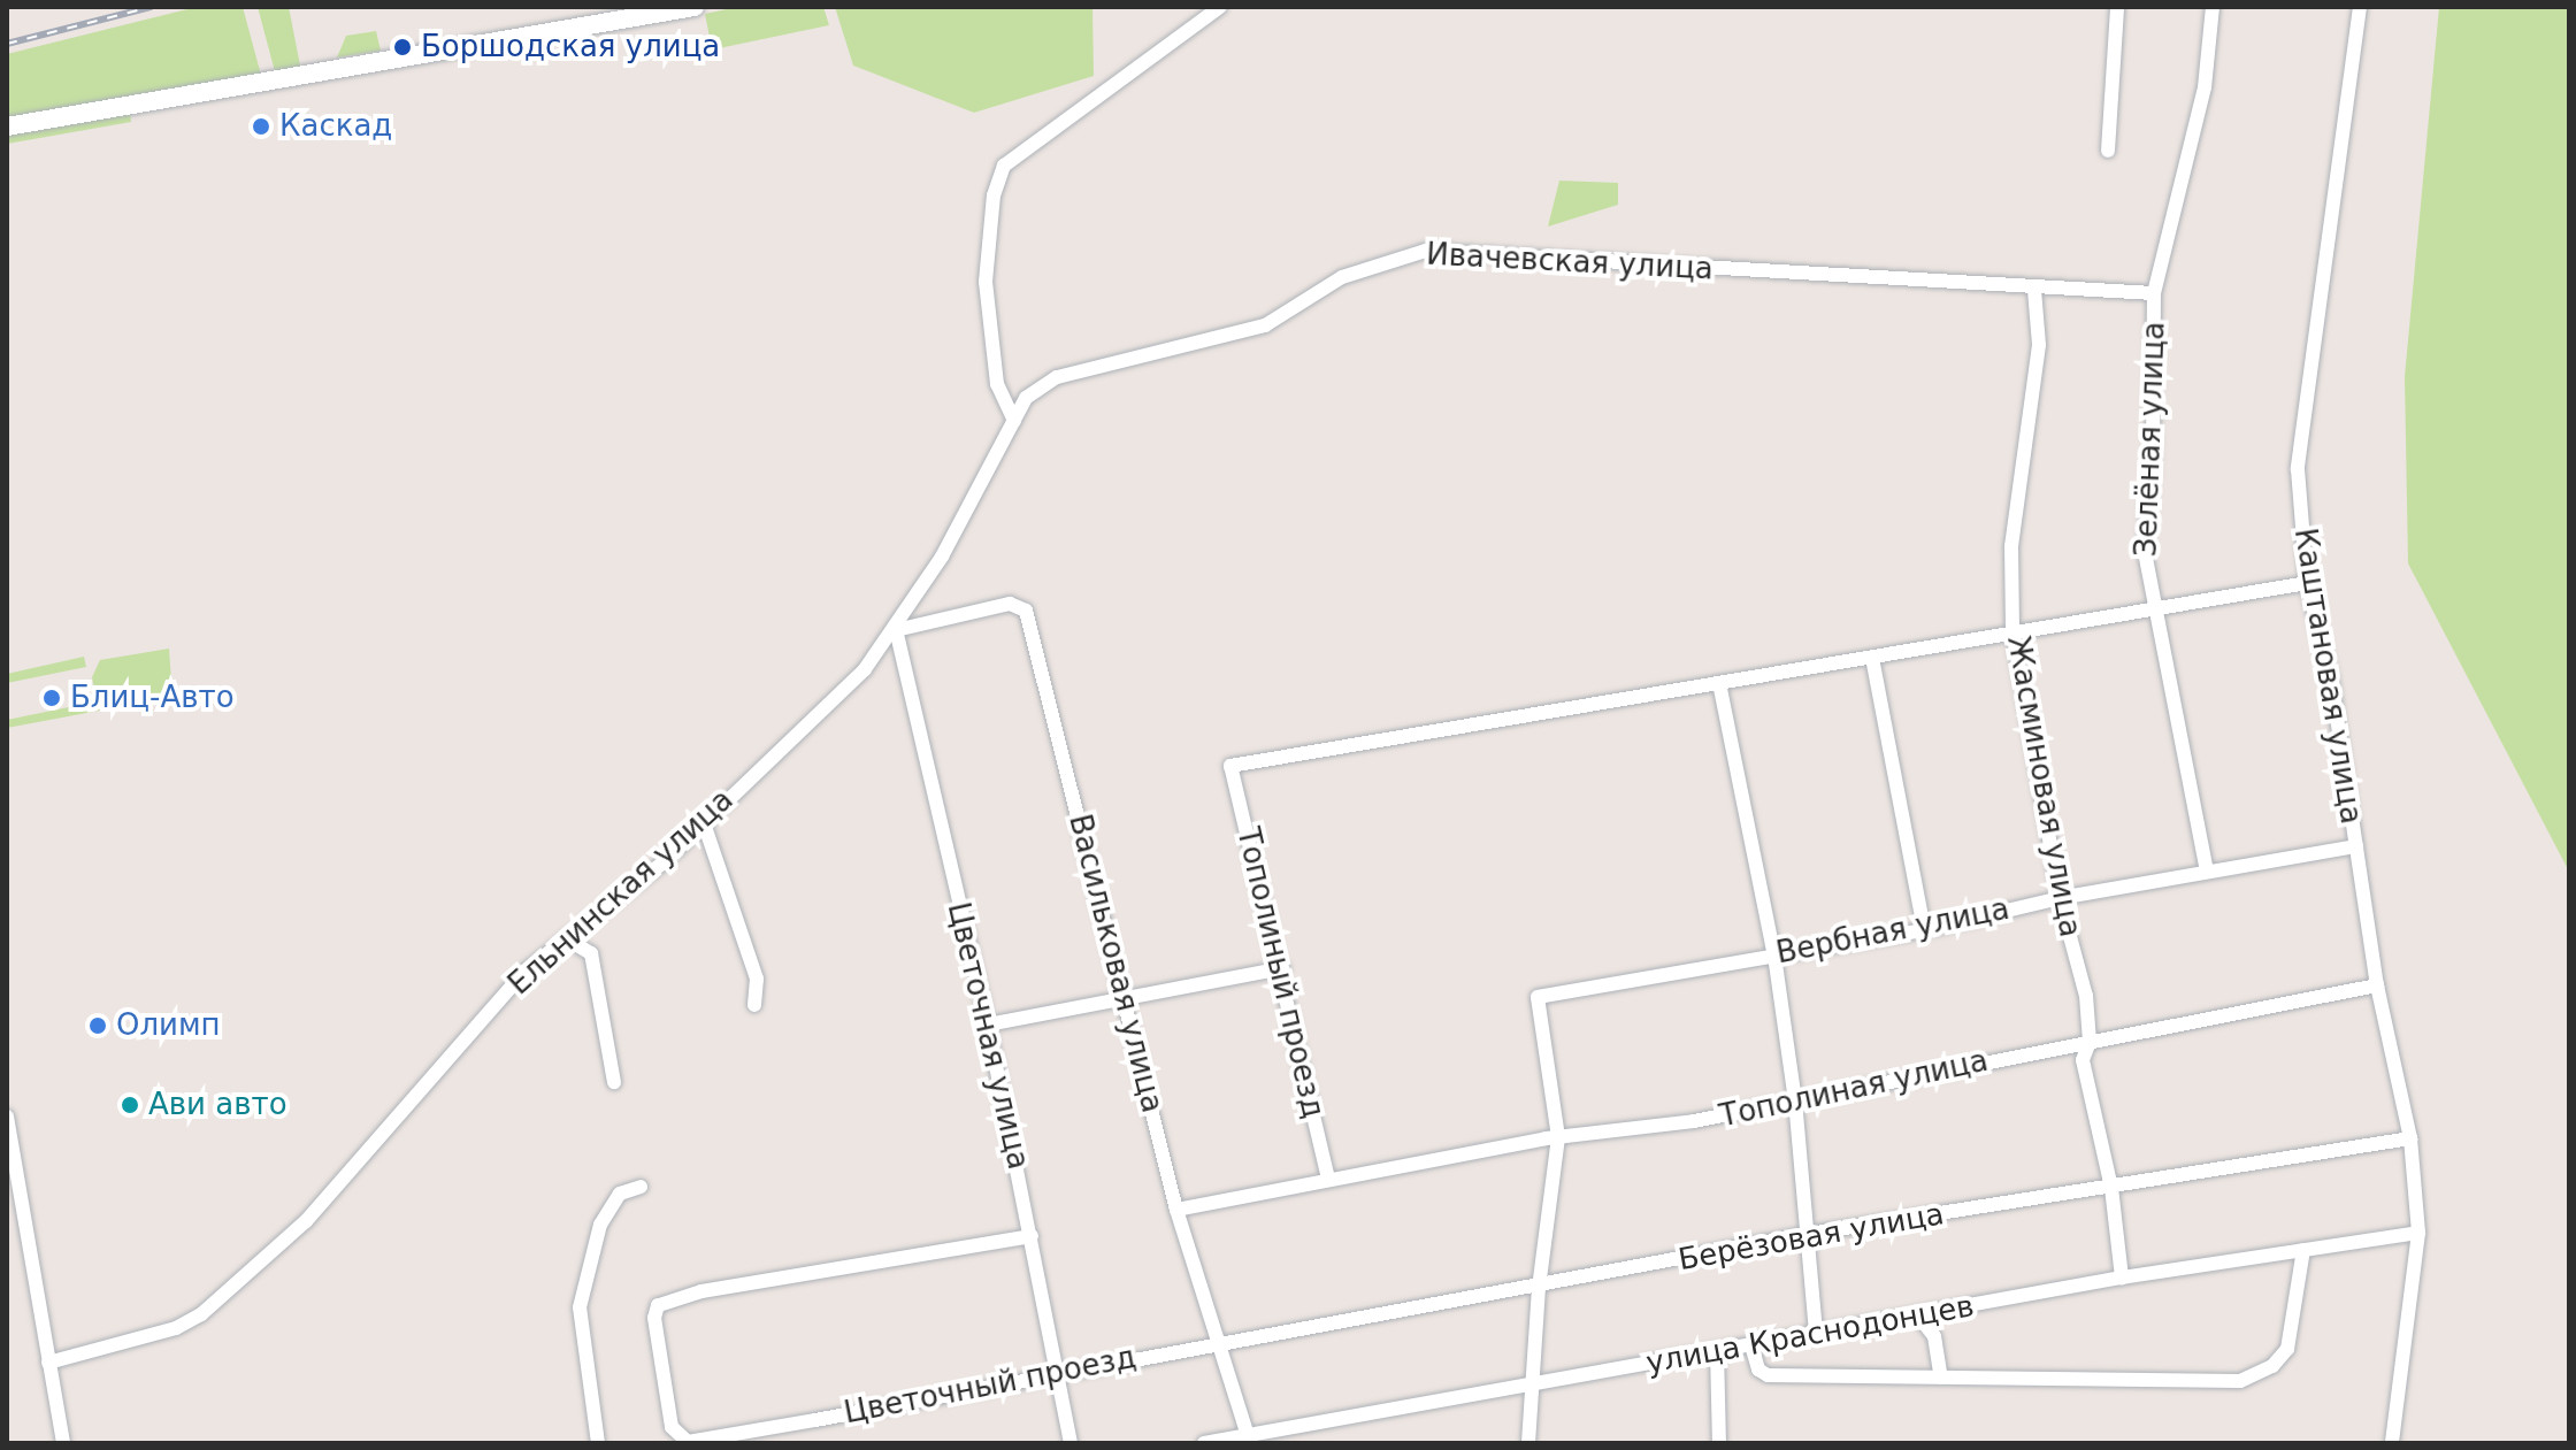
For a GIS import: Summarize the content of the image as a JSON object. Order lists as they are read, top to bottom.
{
  "streets": {
    "street": [
      "Ивачевская улица",
      "Зелёная улица",
      "Каштановая улица",
      "Жасминовая улица",
      "Ельнинская улица",
      "Вербная улица",
      "Васильковая улица",
      "Тополиный проезд",
      "Цветочная улица",
      "Тополиная улица",
      "Берёзовая улица",
      "улица Краснодонцев",
      "Цветочный проезд"
    ]
  },
  "crossings": [
    ["Ивачевская улица", "Зелёная улица"],
    ["Ивачевская улица", "Жасминовая улица"],
    ["Ивачевская улица", "Ельнинская улица"],
    ["Зелёная улица", "Вербная улица"],
    ["Каштановая улица", "Вербная улица"],
    ["Каштановая улица", "Тополиная улица"],
    ["Каштановая улица", "Берёзовая улица"],
    ["Каштановая улица", "улица Краснодонцев"],
    ["Жасминовая улица", "Вербная улица"],
    ["Жасминовая улица", "Тополиная улица"],
    ["Жасминовая улица", "Берёзовая улица"],
    ["Жасминовая улица", "улица Краснодонцев"],
    ["Ельнинская улица", "Васильковая улица"],
    ["Ельнинская улица", "Цветочная улица"],
    ["Вербная улица", "Тополиная улица"],
    ["Васильковая улица", "Цветочная улица"],
    ["Васильковая улица", "Тополиная улица"],
    ["Васильковая улица", "Берёзовая улица"],
    ["Васильковая улица", "улица Краснодонцев"],
    ["Васильковая улица", "Цветочный проезд"],
    ["Тополиный проезд", "Тополиная улица"],
    ["Цветочная улица", "Цветочный проезд"],
    ["Берёзовая улица", "Цветочный проезд"]
  ],
  "places": [
    "Боршодская улица",
    "Каскад",
    "Блиц-Авто",
    "Олимп",
    "Ави авто"
  ]
}
